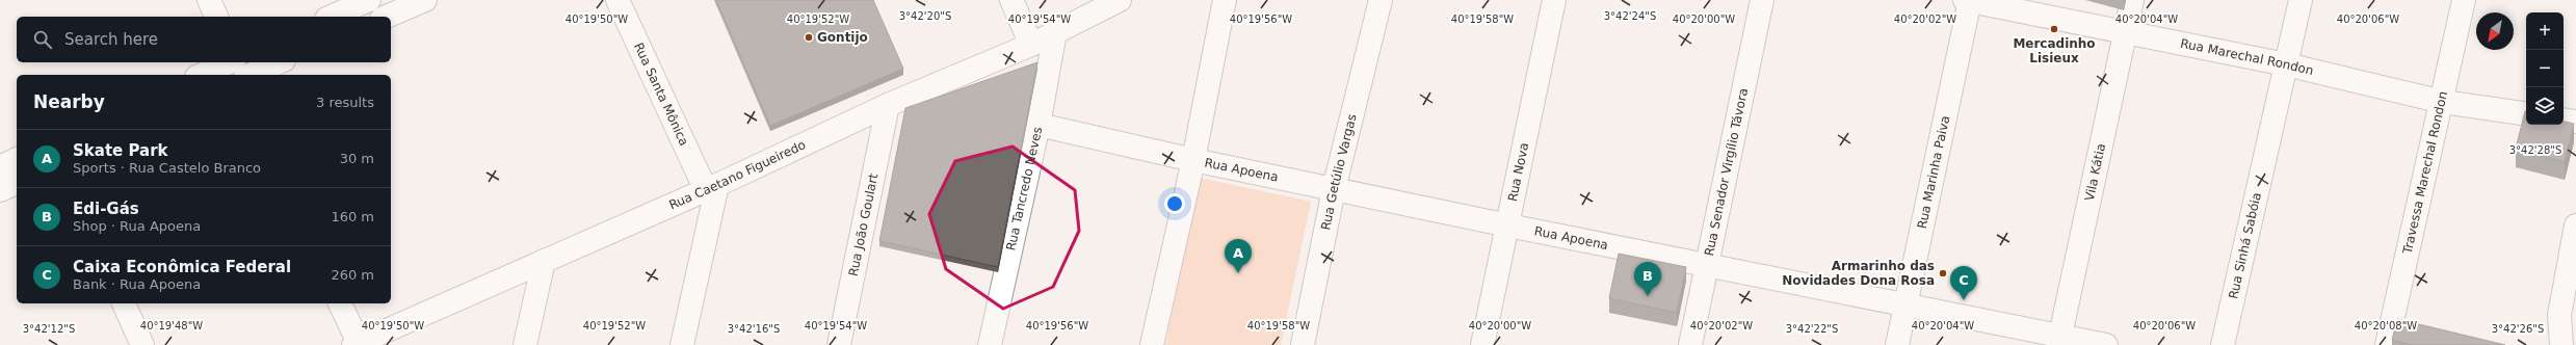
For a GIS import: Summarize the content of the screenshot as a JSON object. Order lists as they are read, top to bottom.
{
  "streets": {
    "street": [
      "Rua Marechal Rondon",
      "Rua Santa Mônica",
      "Rua Apoena",
      "Rua Getúlio Vargas",
      "Rua Nova",
      "Rua Senador Virgílio Távora",
      "Rua Marinha Paiva",
      "Vila Kátia",
      "Travessa Marechal Rondon",
      "Rua Caetano Figueiredo",
      "Rua Tancredo Neves",
      "Rua João Goulart",
      "Rua Sinhá Sabóia"
    ]
  },
  "crossings": [
    ["Rua Marechal Rondon", "Rua Marinha Paiva"],
    ["Rua Marechal Rondon", "Vila Kátia"],
    ["Rua Marechal Rondon", "Travessa Marechal Rondon"],
    ["Rua Marechal Rondon", "Rua Sinhá Sabóia"],
    ["Rua Santa Mônica", "Rua Caetano Figueiredo"],
    ["Rua Apoena", "Rua Getúlio Vargas"],
    ["Rua Apoena", "Rua Nova"],
    ["Rua Apoena", "Rua Senador Virgílio Távora"],
    ["Rua Apoena", "Rua Marinha Paiva"],
    ["Rua Apoena", "Vila Kátia"],
    ["Rua Apoena", "Rua Tancredo Neves"],
    ["Rua Caetano Figueiredo", "Rua Tancredo Neves"],
    ["Rua Caetano Figueiredo", "Rua João Goulart"]
  ],
  "places": ["Mercadinho Lisieux", "Gontijo", "Armarinho das Novidades Dona Rosa"],
  "north": "bottom left",
  "page": {
    "map_buttons": ["+", "−"],
    "search": "Search here",
    "heading": ["Nearby", "3 results"],
    "list": [
      {
        "mark": "A",
        "name": "Skate Park",
        "note": "Sports · Rua Castelo Branco",
        "value": "30 m"
      },
      {
        "mark": "B",
        "name": "Edi-Gás",
        "note": "Shop · Rua Apoena",
        "value": "160 m"
      },
      {
        "mark": "C",
        "name": "Caixa Econômica Federal",
        "note": "Bank · Rua Apoena",
        "value": "260 m"
      }
    ],
    "pins": ["A", "B", "C"]
  },
  "coordinates": [
    "3°42'24\"S",
    "3°42'20\"S",
    "40°19'56\"W",
    "40°19'58\"W",
    "40°20'00\"W",
    "40°20'02\"W",
    "40°20'04\"W",
    "40°19'50\"W",
    "40°19'52\"W",
    "40°19'54\"W",
    "40°20'06\"W",
    "3°42'28\"S",
    "40°19'48\"W",
    "40°20'08\"W",
    "3°42'12\"S",
    "3°42'16\"S",
    "3°42'22\"S",
    "3°42'26\"S"
  ]
}
